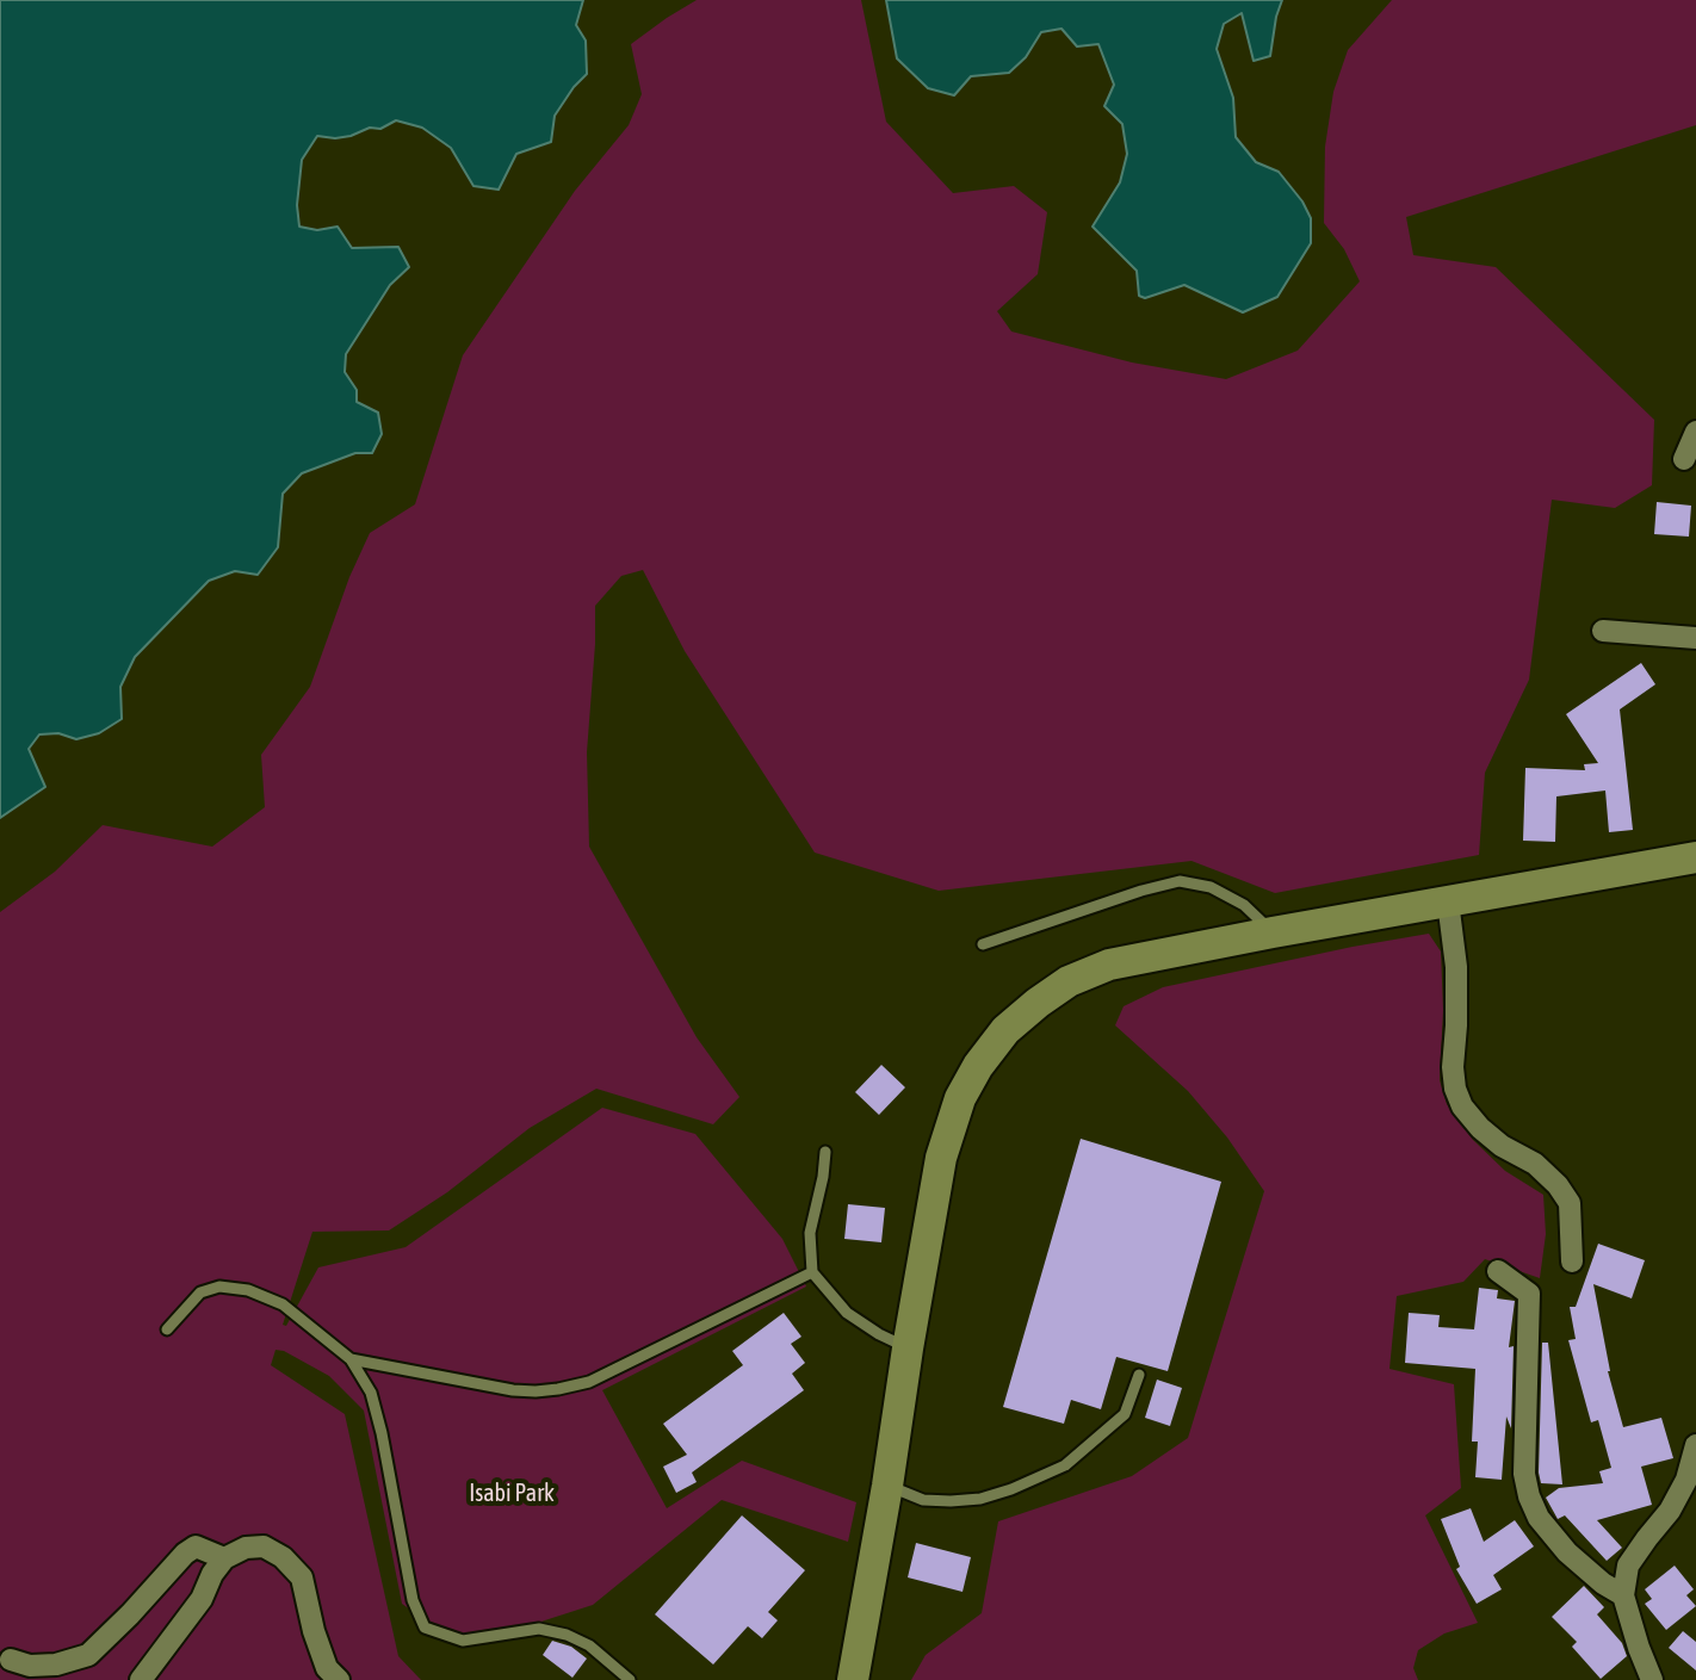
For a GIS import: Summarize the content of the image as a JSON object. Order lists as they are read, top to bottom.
{
  "parks": ["Isabi Park"]
}
